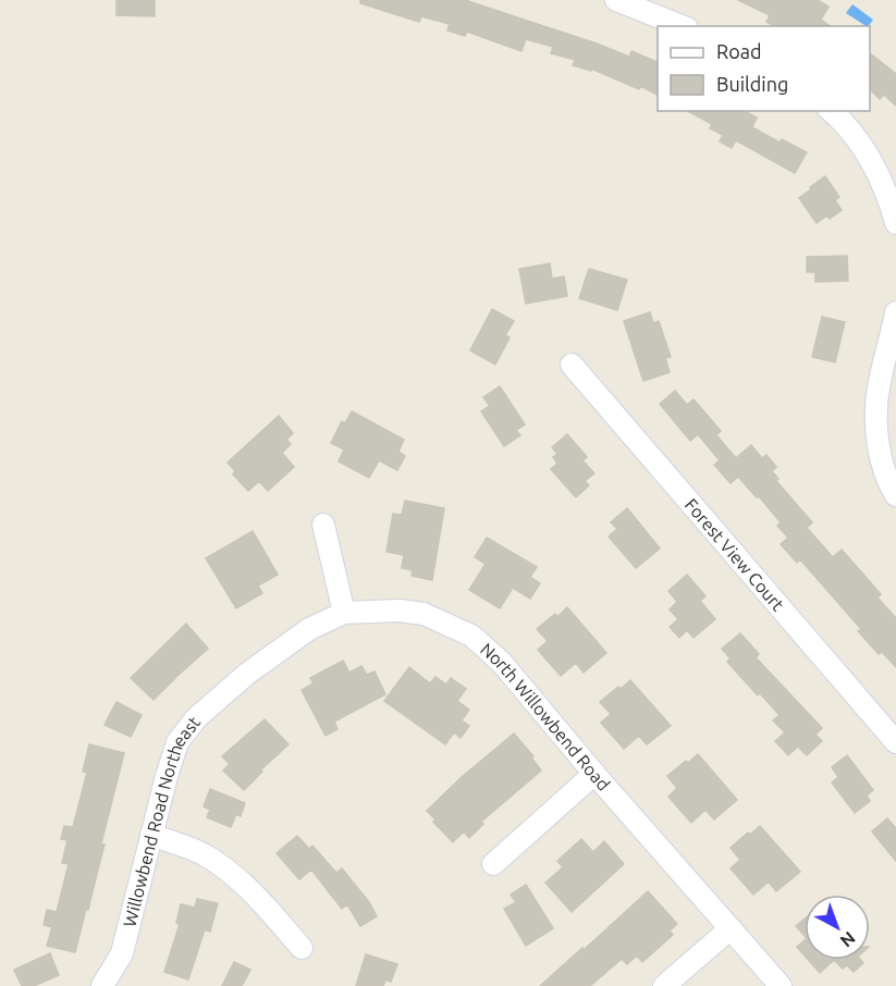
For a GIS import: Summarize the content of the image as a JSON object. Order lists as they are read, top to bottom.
{
  "streets": {
    "street": ["Forest View Court", "North Willowbend Road", "Willowbend Road Northeast"]
  },
  "crossings": [
    ["North Willowbend Road", "Willowbend Road Northeast"]
  ],
  "legend": ["Road", "Building"],
  "north": "bottom right"
}
